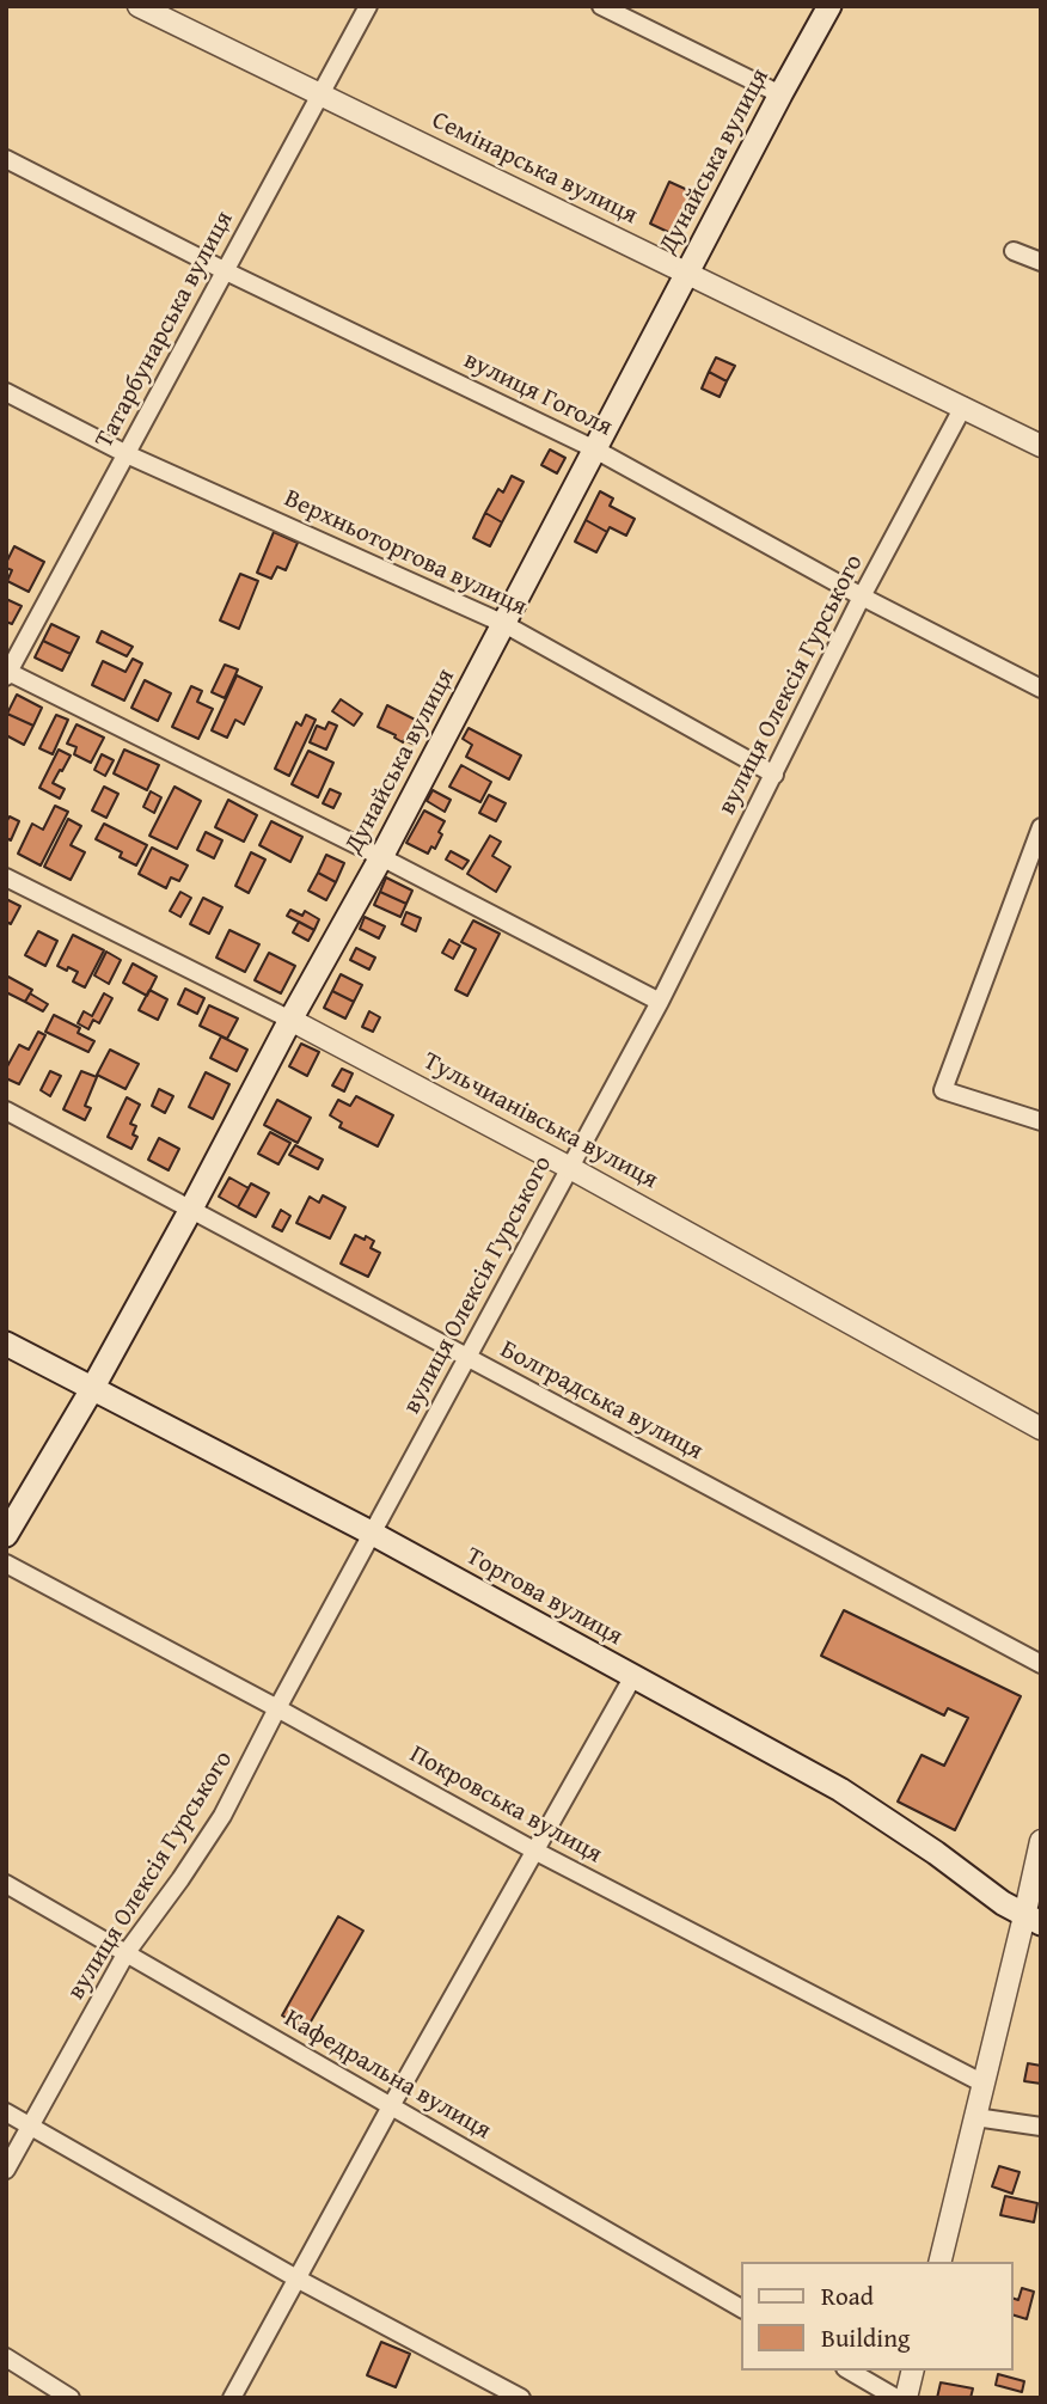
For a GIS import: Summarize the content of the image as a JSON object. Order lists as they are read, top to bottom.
{
  "streets": {
    "main road": ["Дунайська вулиця", "Торгова вулиця"],
    "street": [
      "Семінарська вулиця",
      "Татарбунарська вулиця",
      "вулиця Гоголя",
      "Верхньоторгова вулиця",
      "вулиця Олексія Гурського",
      "Тульчианівська вулиця",
      "Болградська вулиця",
      "Покровська вулиця",
      "Кафедральна вулиця"
    ]
  },
  "crossings": [
    ["Дунайська вулиця", "Семінарська вулиця"],
    ["Дунайська вулиця", "вулиця Гоголя"],
    ["Дунайська вулиця", "Верхньоторгова вулиця"],
    ["Дунайська вулиця", "Тульчианівська вулиця"],
    ["Дунайська вулиця", "Болградська вулиця"],
    ["Дунайська вулиця", "Торгова вулиця"],
    ["Семінарська вулиця", "Татарбунарська вулиця"],
    ["Семінарська вулиця", "вулиця Олексія Гурського"],
    ["Татарбунарська вулиця", "вулиця Гоголя"],
    ["Татарбунарська вулиця", "Верхньоторгова вулиця"],
    ["вулиця Гоголя", "вулиця Олексія Гурського"],
    ["Верхньоторгова вулиця", "вулиця Олексія Гурського"],
    ["вулиця Олексія Гурського", "Тульчианівська вулиця"],
    ["вулиця Олексія Гурського", "Болградська вулиця"],
    ["вулиця Олексія Гурського", "Торгова вулиця"],
    ["вулиця Олексія Гурського", "Покровська вулиця"],
    ["вулиця Олексія Гурського", "Кафедральна вулиця"]
  ],
  "legend": ["Road", "Building"]
}
